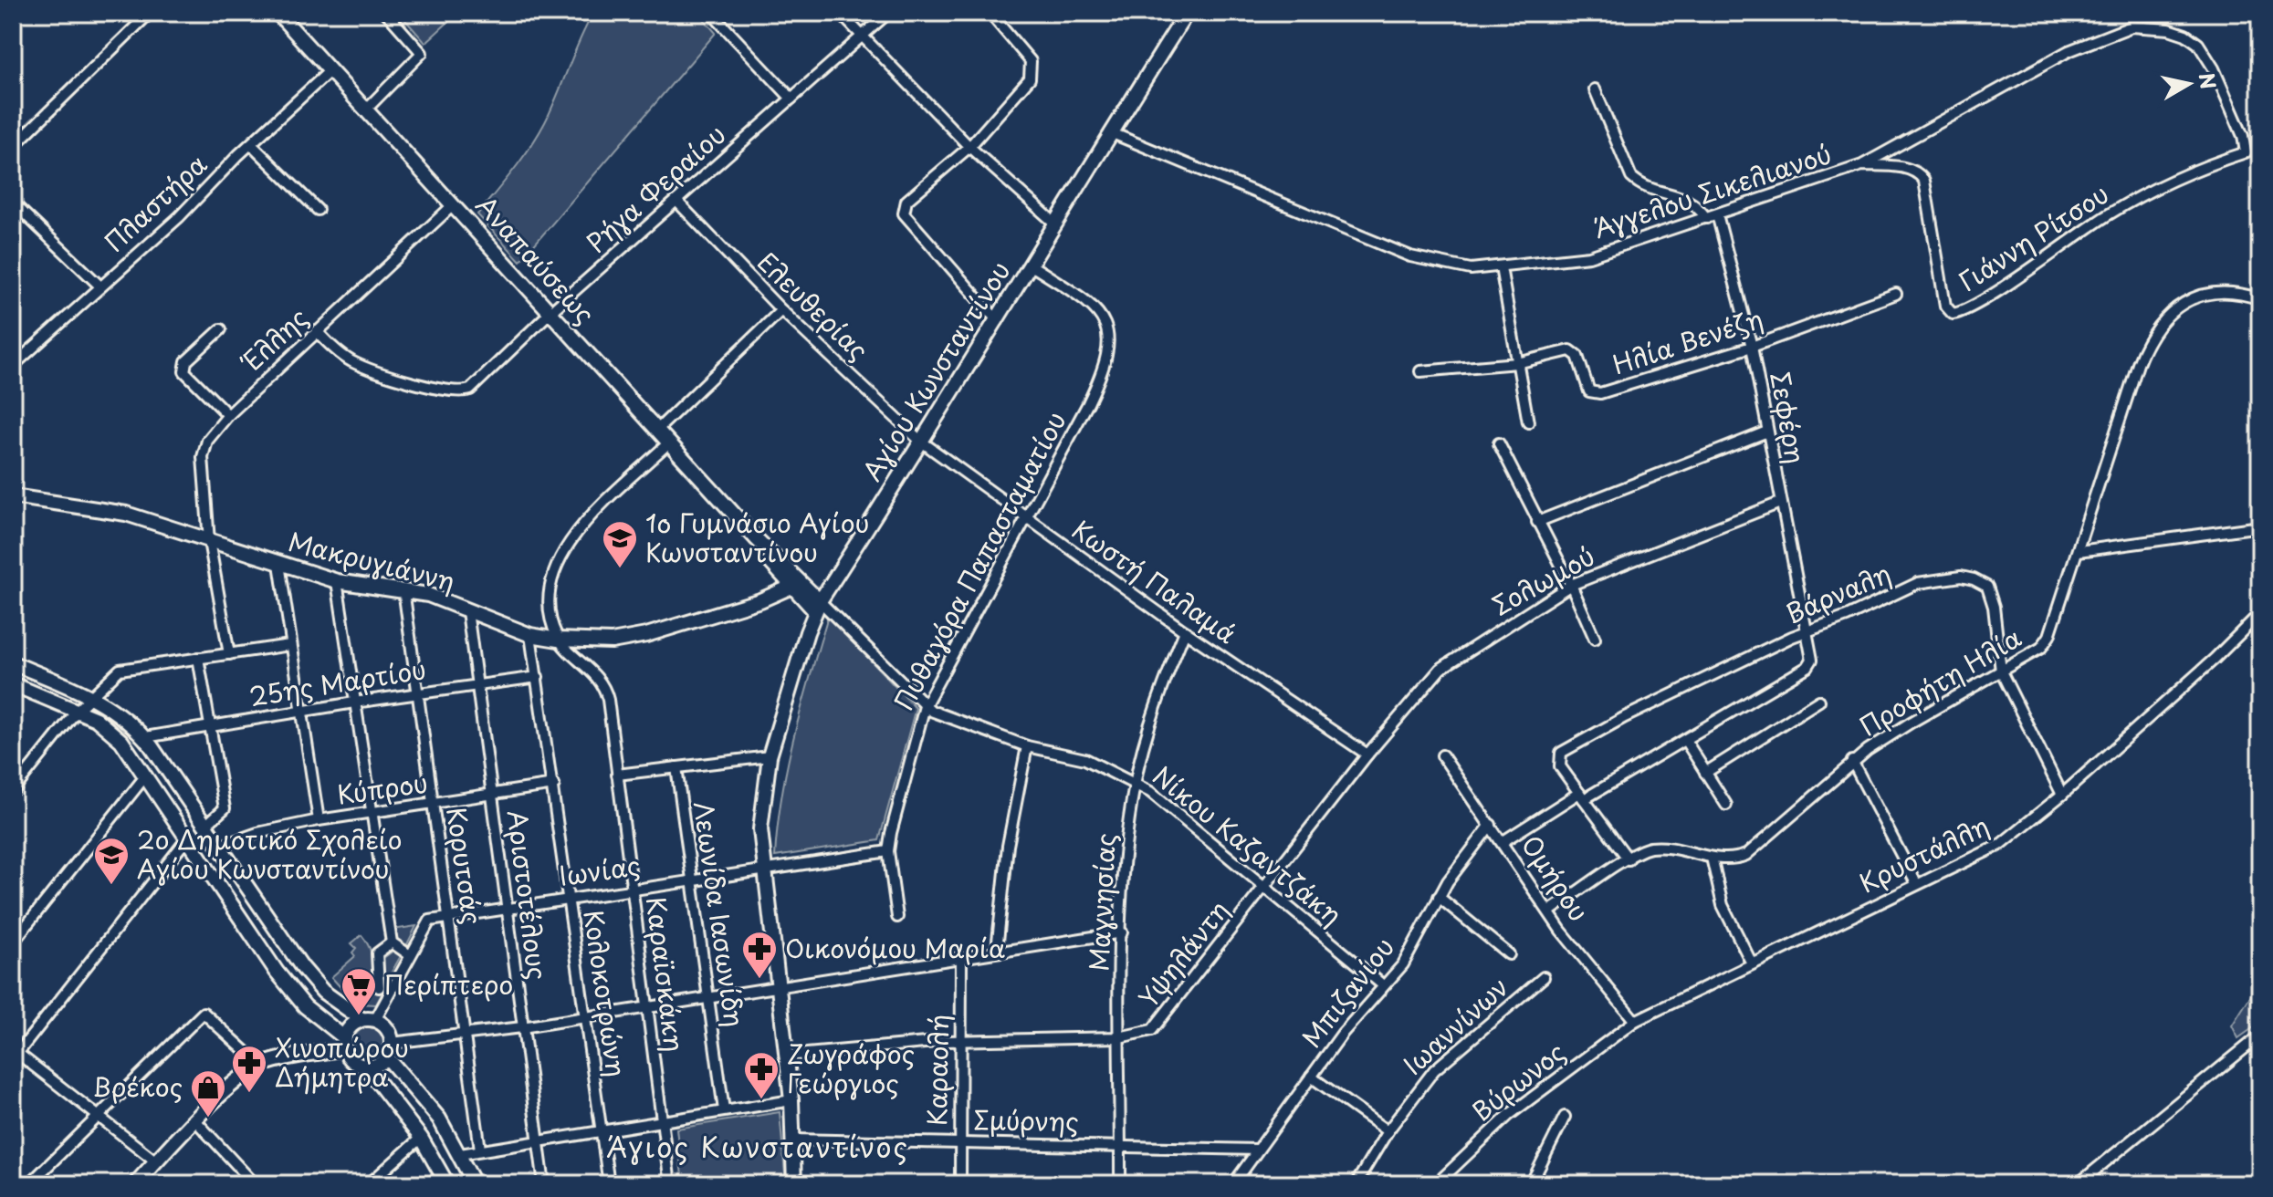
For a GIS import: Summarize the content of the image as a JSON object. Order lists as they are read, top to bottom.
{
  "streets": {
    "main road": ["Αναπαύσεως", "Αγίου Κωνσταντίνου", "Μακρυγιάννη"],
    "street": [
      "Ρήγα Φεραίου",
      "Άγγελου Σικελιανού",
      "Πλαστήρα",
      "Γιάννη Ρίτσου",
      "Ελευθερίας",
      "Έλλης",
      "Ηλία Βενέζη",
      "Σεφέρη",
      "Πυθαγόρα Παπασταματίου",
      "Σολωμού",
      "Κωστή Παλαμά",
      "Βάρναλη",
      "Προφήτη Ηλία",
      "25ης Μαρτίου",
      "Κύπρου",
      "Νίκου Καζαντζάκη",
      "Κρυστάλλη",
      "Κορυτσάς",
      "Ιωνίας",
      "Ομήρου",
      "Αριστοτέλους",
      "Μαγνησίας",
      "Λεωνίδα Ιασωνίδη",
      "Υψηλάντη",
      "Καραϊσκάκη",
      "Μπιζανίου",
      "Κολοκοτρώνη",
      "Ιωαννίνων",
      "Καραολή",
      "Βύρωνος",
      "Σμύρνης"
    ]
  },
  "crossings": [
    ["Ρήγα Φεραίου", "Αναπαύσεως"],
    ["Ρήγα Φεραίου", "Ελευθερίας"],
    ["Ρήγα Φεραίου", "Έλλης"],
    ["Άγγελου Σικελιανού", "Γιάννη Ρίτσου"],
    ["Άγγελου Σικελιανού", "Αγίου Κωνσταντίνου"],
    ["Άγγελου Σικελιανού", "Σεφέρη"],
    ["Πλαστήρα", "Αναπαύσεως"],
    ["Αναπαύσεως", "Έλλης"],
    ["Αναπαύσεως", "Αγίου Κωνσταντίνου"],
    ["Αναπαύσεως", "Μακρυγιάννη"],
    ["Αναπαύσεως", "Νίκου Καζαντζάκη"],
    ["Ελευθερίας", "Αγίου Κωνσταντίνου"],
    ["Ελευθερίας", "Κωστή Παλαμά"],
    ["Έλλης", "Μακρυγιάννη"],
    ["Ηλία Βενέζη", "Σεφέρη"],
    ["Αγίου Κωνσταντίνου", "Πυθαγόρα Παπασταματίου"],
    ["Αγίου Κωνσταντίνου", "Κωστή Παλαμά"],
    ["Αγίου Κωνσταντίνου", "Νίκου Καζαντζάκη"],
    ["Αγίου Κωνσταντίνου", "Ιωνίας"],
    ["Αγίου Κωνσταντίνου", "Υψηλάντη"],
    ["Αγίου Κωνσταντίνου", "Σμύρνης"],
    ["Σεφέρη", "Σολωμού"],
    ["Σεφέρη", "Βάρναλη"],
    ["Πυθαγόρα Παπασταματίου", "Κωστή Παλαμά"],
    ["Πυθαγόρα Παπασταματίου", "Νίκου Καζαντζάκη"],
    ["Πυθαγόρα Παπασταματίου", "Ιωνίας"],
    ["Μακρυγιάννη", "Κορυτσάς"],
    ["Μακρυγιάννη", "Αριστοτέλους"],
    ["Μακρυγιάννη", "Καραϊσκάκη"],
    ["Μακρυγιάννη", "Κολοκοτρώνη"],
    ["Σολωμού", "Κωστή Παλαμά"],
    ["Σολωμού", "Υψηλάντη"],
    ["Κωστή Παλαμά", "Μαγνησίας"],
    ["Κωστή Παλαμά", "Υψηλάντη"],
    ["Βάρναλη", "Προφήτη Ηλία"],
    ["Βάρναλη", "Κρυστάλλη"],
    ["Προφήτη Ηλία", "Ομήρου"],
    ["25ης Μαρτίου", "Κορυτσάς"],
    ["25ης Μαρτίου", "Αριστοτέλους"],
    ["25ης Μαρτίου", "Κολοκοτρώνη"],
    ["Κύπρου", "Κορυτσάς"],
    ["Κύπρου", "Αριστοτέλους"],
    ["Κύπρου", "Κολοκοτρώνη"],
    ["Νίκου Καζαντζάκη", "Μαγνησίας"],
    ["Νίκου Καζαντζάκη", "Υψηλάντη"],
    ["Νίκου Καζαντζάκη", "Μπιζανίου"],
    ["Κρυστάλλη", "Ομήρου"],
    ["Κρυστάλλη", "Βύρωνος"],
    ["Κορυτσάς", "Ιωνίας"],
    ["Ιωνίας", "Αριστοτέλους"],
    ["Ιωνίας", "Λεωνίδα Ιασωνίδη"],
    ["Ιωνίας", "Καραϊσκάκη"],
    ["Ιωνίας", "Κολοκοτρώνη"],
    ["Ομήρου", "Μπιζανίου"],
    ["Ομήρου", "Βύρωνος"],
    ["Μαγνησίας", "Υψηλάντη"],
    ["Μαγνησίας", "Σμύρνης"],
    ["Υψηλάντη", "Καραολή"],
    ["Μπιζανίου", "Σμύρνης"],
    ["Καραολή", "Σμύρνης"]
  ],
  "districts": ["Άγιος Κωνσταντίνος"],
  "places": {
    "school or university": ["1ο Γυμνάσιο Αγίου Κωνσταντίνου", "2ο Δημοτικό Σχολείο Αγίου Κωνσταντίνου"],
    "pharmacy": ["Οικονόμου Μαρία", "Χινοπώρου Δήμητρα", "Ζωγράφος Γεώργιος"],
    "supermarket": ["Περίπτερο"],
    "shop": ["Βρέκος"]
  },
  "north": "right"
}
